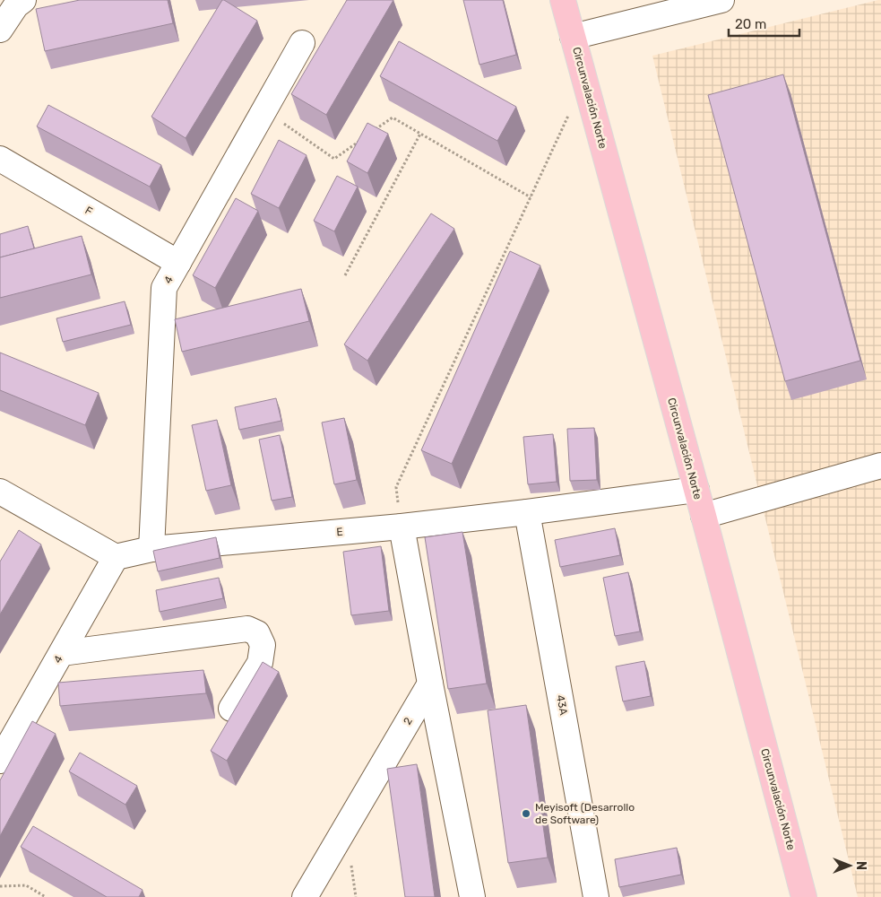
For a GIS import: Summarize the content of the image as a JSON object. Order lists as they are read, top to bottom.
{
  "streets": {
    "main road": ["Circunvalación Norte"],
    "street": [
      "F",
      "4",
      "E",
      "43A",
      "2"
    ]
  },
  "crossings": [
    ["Circunvalación Norte", "E"],
    ["F", "4"],
    ["4", "E"],
    ["E", "43A"]
  ],
  "places": ["Meyisoft (Desarrollo de Software)"],
  "scale_bar": "20 m",
  "north": "right"
}
